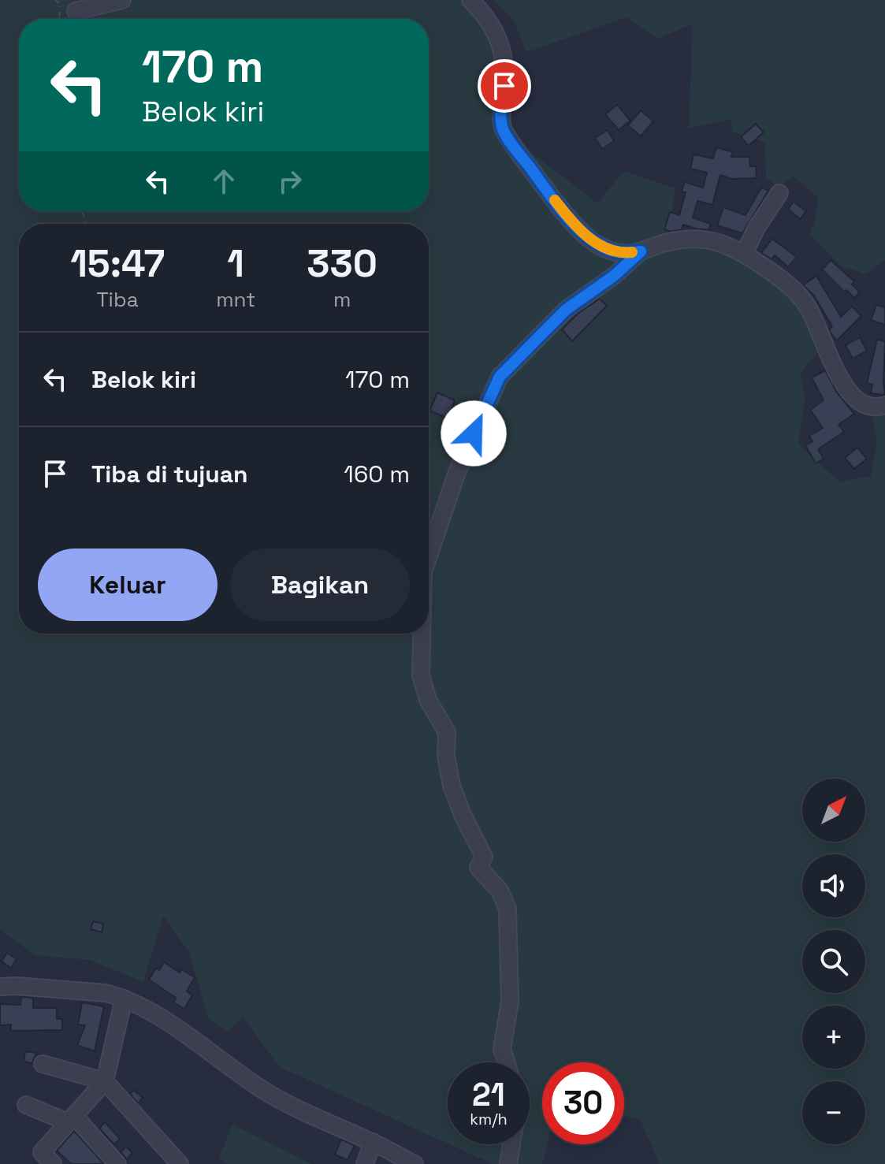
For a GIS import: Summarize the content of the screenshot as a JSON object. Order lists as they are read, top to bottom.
{
  "north": "top right",
  "page": {
    "turn": ["170 m", "Belok kiri"],
    "eta": [
      "15:47",
      "Tiba",
      "1",
      "mnt",
      "330",
      "m"
    ],
    "list": [
      {
        "name": "Belok kiri",
        "value": "170 m"
      },
      {
        "name": "Tiba di tujuan",
        "value": "160 m"
      }
    ],
    "buttons": ["Keluar", "Bagikan"],
    "map_buttons": ["+", "−"],
    "speed": "21 km/h",
    "limit": "30"
  }
}
